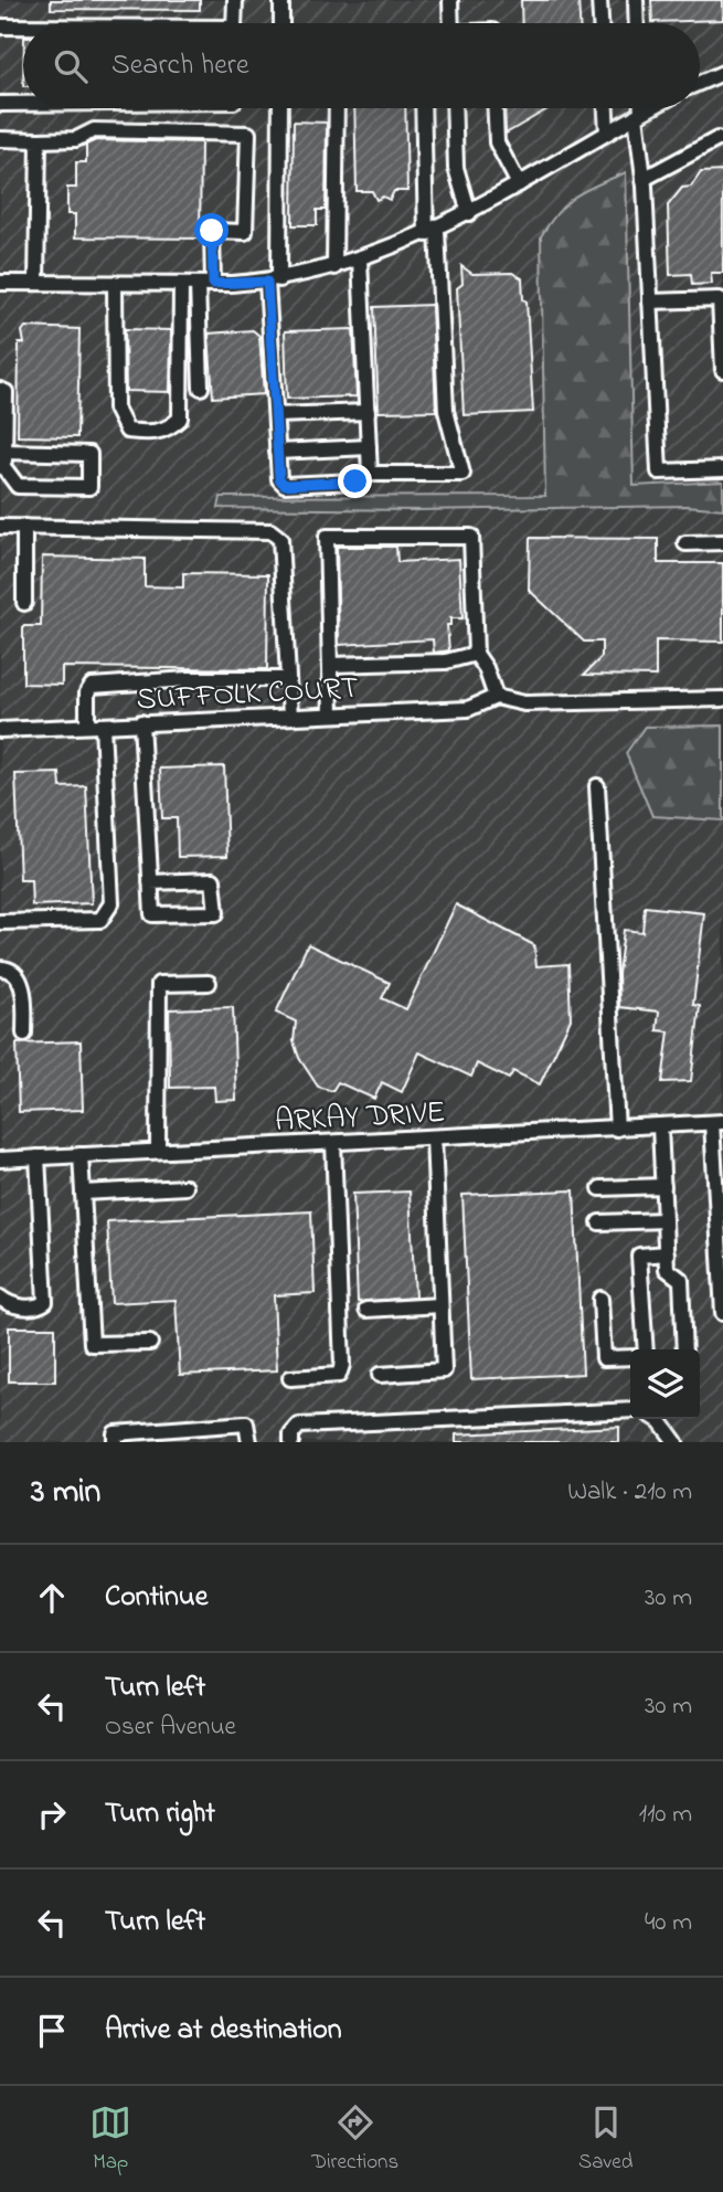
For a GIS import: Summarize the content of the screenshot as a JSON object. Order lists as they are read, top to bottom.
{
  "streets": {
    "street": ["SUFFOLK COURT", "ARKAY DRIVE"]
  },
  "page": {
    "search": "Search here",
    "heading": ["3 min", "Walk · 210 m"],
    "list": [
      ["Continue", "30 m"],
      ["Turn left", "Oser Avenue", "30 m"],
      ["Turn right", "110 m"],
      ["Turn left", "40 m"],
      "Arrive at destination"
    ],
    "nav": ["Map", "Directions", "Saved"]
  }
}
